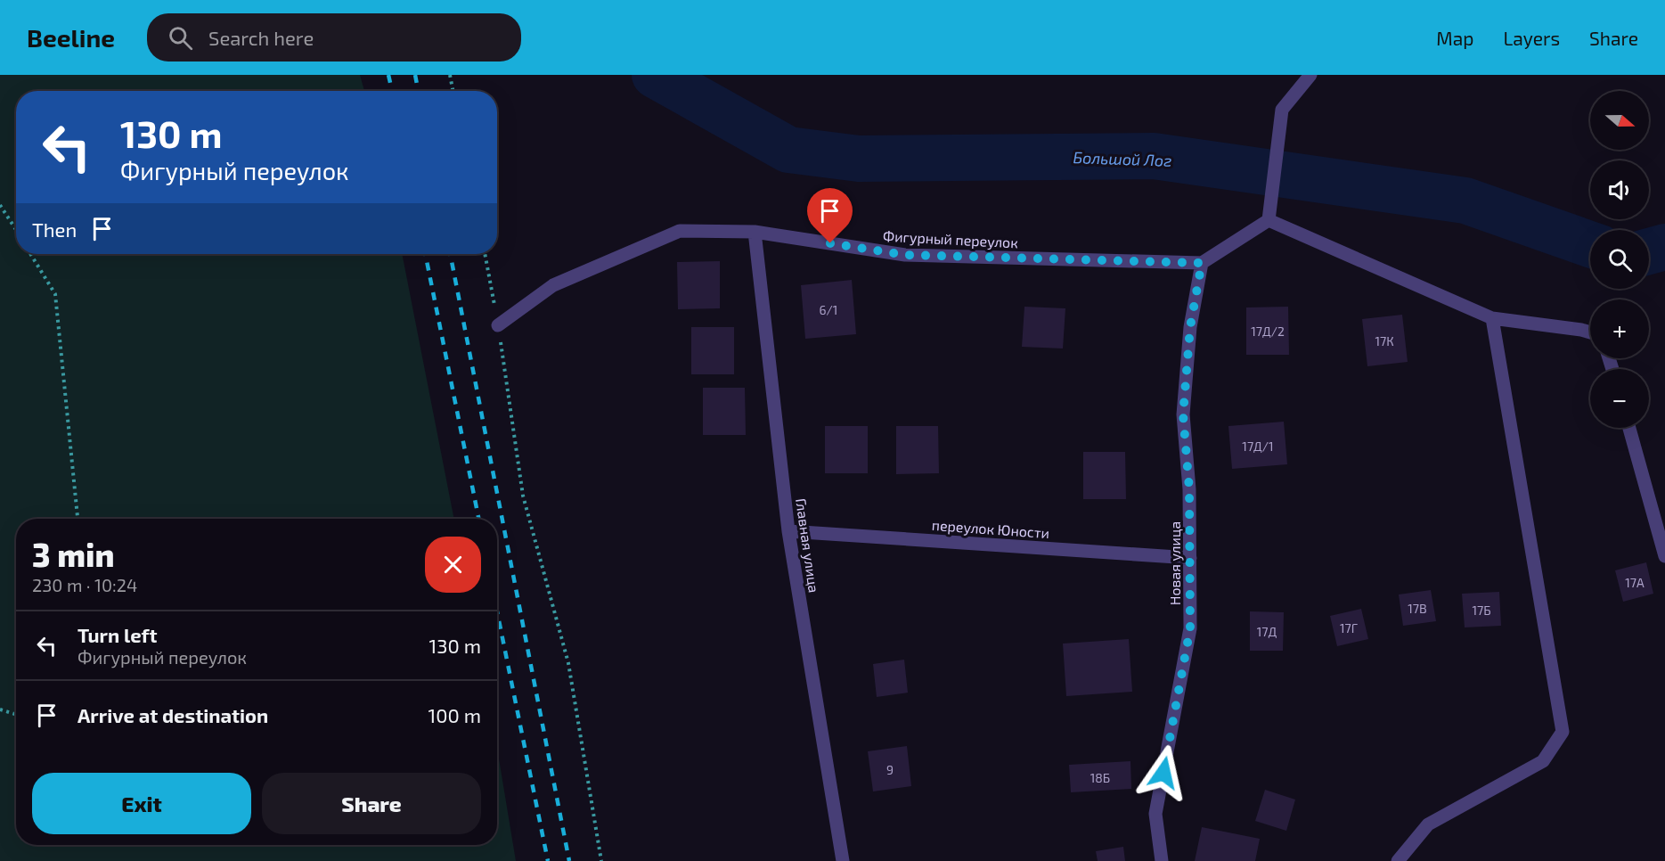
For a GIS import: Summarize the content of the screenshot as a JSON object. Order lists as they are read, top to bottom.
{
  "streets": {
    "street": [
      "Фигурный переулок",
      "переулок Юности",
      "Главная улица",
      "Новая улица"
    ]
  },
  "crossings": [
    ["Фигурный переулок", "Главная улица"],
    ["Фигурный переулок", "Новая улица"],
    ["переулок Юности", "Главная улица"],
    ["переулок Юности", "Новая улица"]
  ],
  "water": ["Большой Лог"],
  "house_numbers": [
    "6/1",
    "17Д/2",
    "17К",
    "17Д/1",
    "17А",
    "17В",
    "17Б",
    "17Г",
    "17Д",
    "9",
    "18Б"
  ],
  "north": "right",
  "page": {
    "header": "Beeline",
    "search": "Search here",
    "nav": ["Map", "Layers", "Share"],
    "map_buttons": ["+", "−"],
    "turn": ["130 m", "Фигурный переулок"],
    "then": "Then",
    "heading": ["3 min", "230 m · 10:24"],
    "list": [
      {
        "name": "Turn left",
        "note": "Фигурный переулок",
        "value": "130 m"
      },
      {
        "name": "Arrive at destination",
        "value": "100 m"
      }
    ],
    "buttons": ["Exit", "Share"]
  }
}
